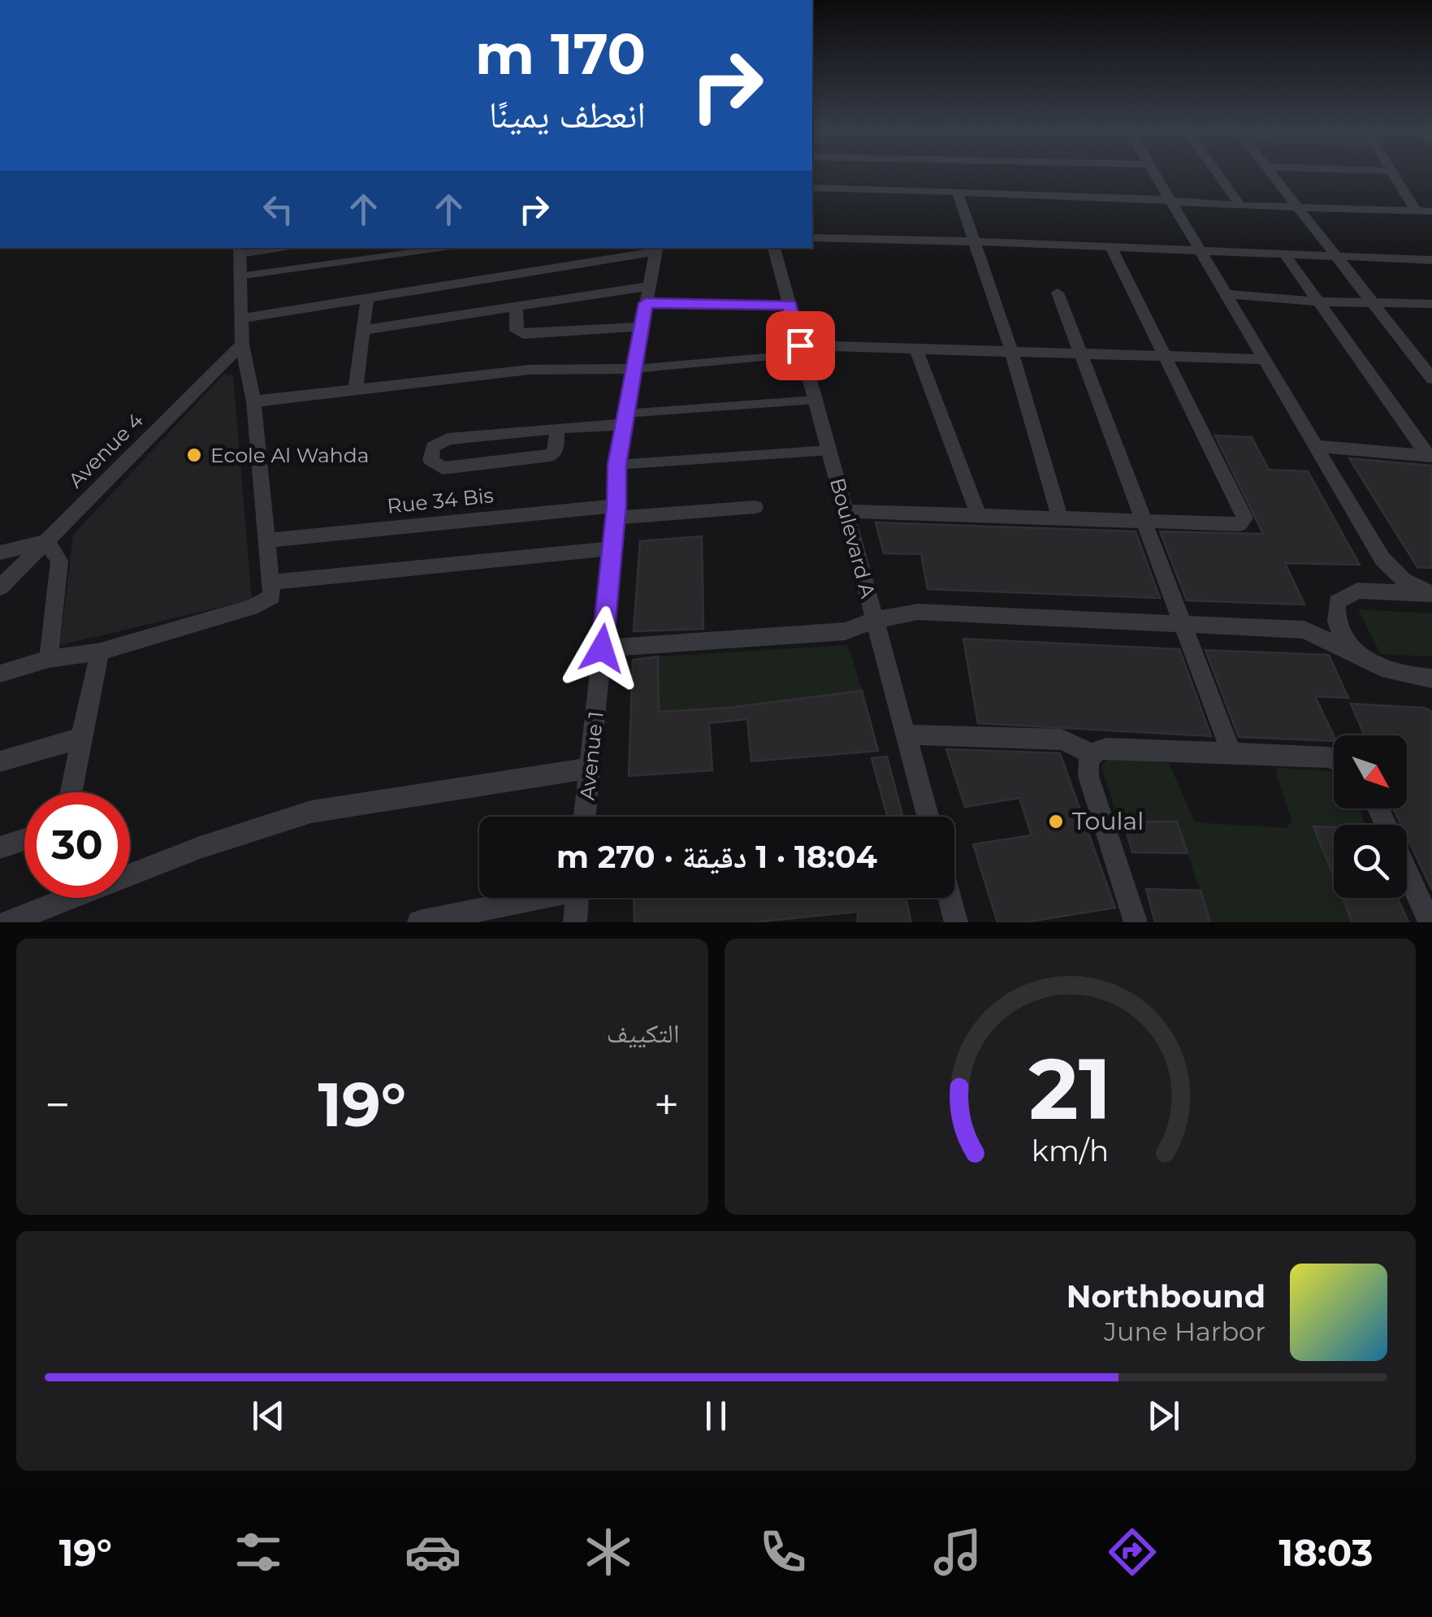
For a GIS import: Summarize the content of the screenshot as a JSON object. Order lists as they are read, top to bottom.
{
  "streets": {
    "street": [
      "Avenue 4",
      "Rue 34 Bis",
      "Boulevard A",
      "Avenue 1"
    ]
  },
  "crossings": [
    ["Rue 34 Bis", "Avenue 1"]
  ],
  "places": ["Ecole Al Wahda", "Toulal"],
  "north": "bottom right",
  "page": {
    "turn": ["170 m", "انعطف يمينًا"],
    "limit": "30",
    "trip": "18:04 · 1 دقيقة · 270 m",
    "tile": "التكييف",
    "heat": ["−", "19°", "+"],
    "song": ["Northbound", "June Harbor"],
    "tabs": ["18:03", "19°"],
    "gauge": ["21", "km/h"]
  }
}
